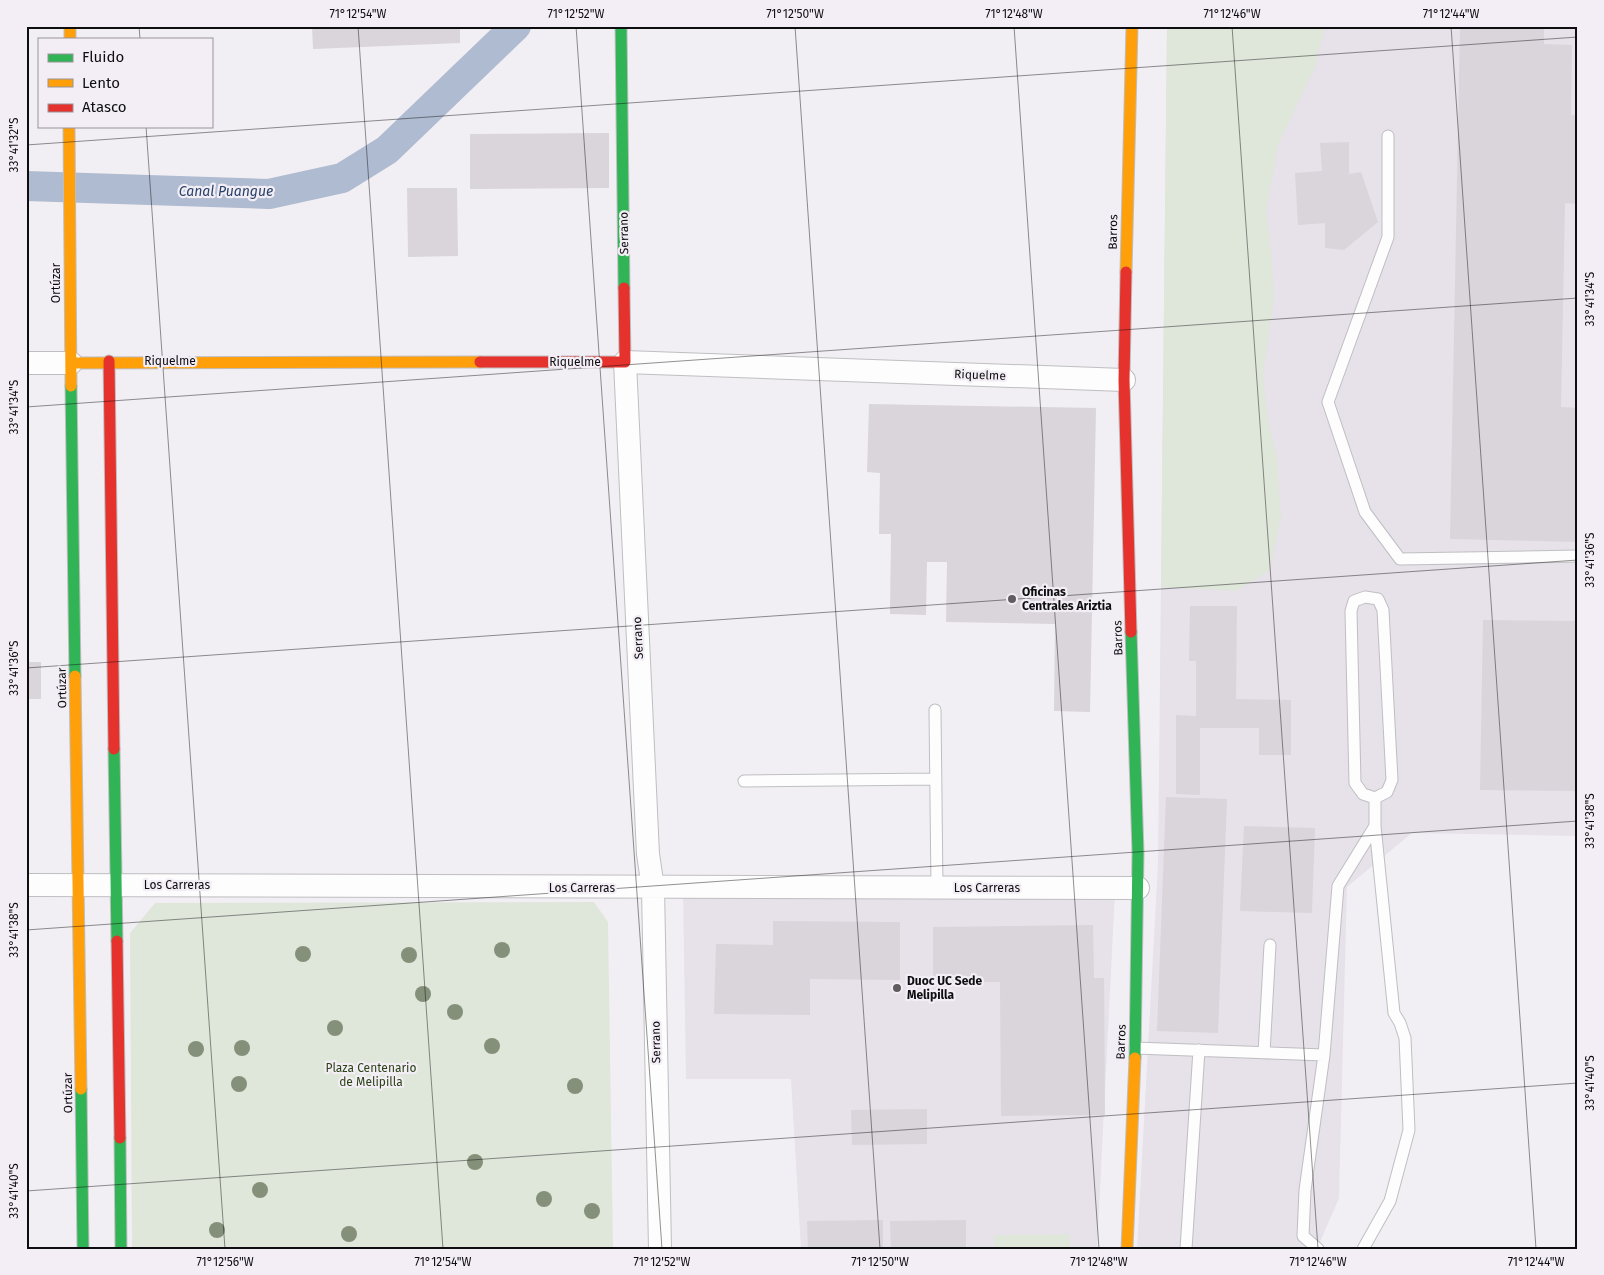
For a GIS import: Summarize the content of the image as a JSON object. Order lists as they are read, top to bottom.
{
  "streets": {
    "main road": [
      "Barros",
      "Serrano",
      "Ortúzar",
      "Riquelme"
    ],
    "street": ["Los Carreras"]
  },
  "crossings": [
    ["Barros", "Riquelme"],
    ["Barros", "Los Carreras"],
    ["Serrano", "Riquelme"],
    ["Serrano", "Los Carreras"],
    ["Ortúzar", "Riquelme"],
    ["Ortúzar", "Los Carreras"]
  ],
  "water": ["Canal Puangue"],
  "parks": ["Plaza Centenario de Melipilla"],
  "places": ["Oficinas Centrales Ariztia", "Duoc UC Sede Melipilla"],
  "legend": ["Fluido", "Lento", "Atasco"],
  "coordinates": [
    "71°12'54\"W",
    "71°12'52\"W",
    "71°12'50\"W",
    "71°12'48\"W",
    "71°12'46\"W",
    "71°12'44\"W",
    "33°41'32\"S",
    "33°41'34\"S",
    "33°41'36\"S",
    "33°41'38\"S",
    "33°41'40\"S",
    "71°12'56\"W"
  ]
}
